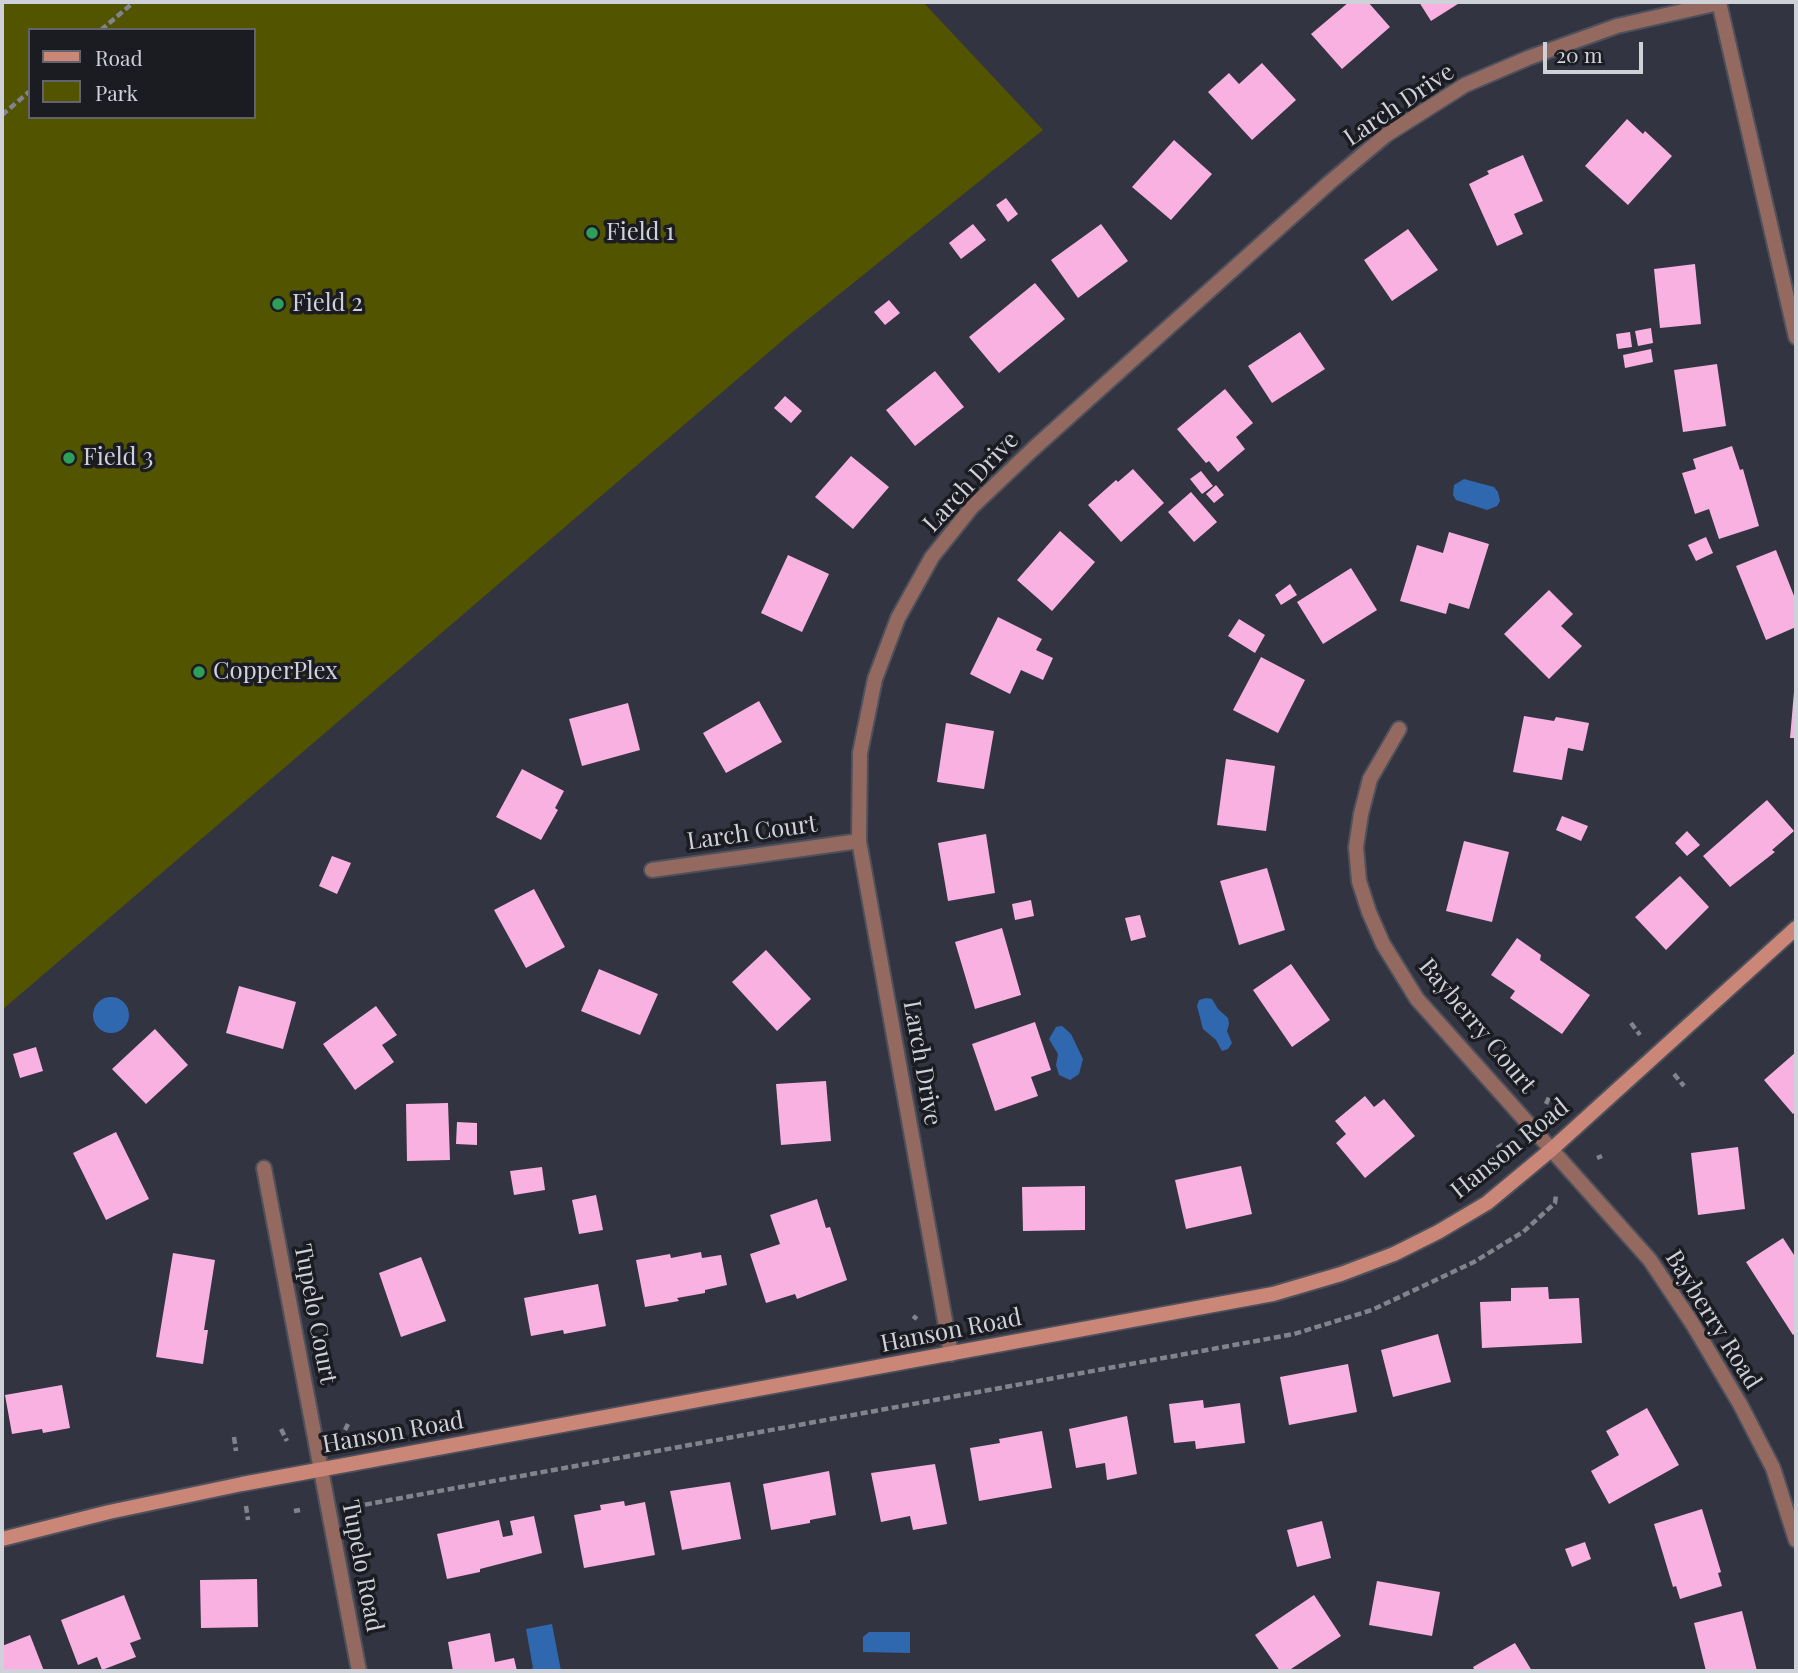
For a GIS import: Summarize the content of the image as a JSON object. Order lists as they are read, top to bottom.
{
  "streets": {
    "street": [
      "Larch Drive",
      "Larch Court",
      "Bayberry Court",
      "Hanson Road",
      "Tupelo Court",
      "Bayberry Road",
      "Tupelo Road"
    ]
  },
  "crossings": [
    ["Larch Drive", "Larch Court"],
    ["Larch Drive", "Hanson Road"],
    ["Bayberry Court", "Hanson Road"],
    ["Bayberry Court", "Bayberry Road"],
    ["Hanson Road", "Tupelo Court"],
    ["Hanson Road", "Bayberry Road"],
    ["Hanson Road", "Tupelo Road"],
    ["Tupelo Court", "Tupelo Road"]
  ],
  "places": [
    "Field 1",
    "Field 2",
    "Field 3",
    "CopperPlex"
  ],
  "legend": ["Road", "Park"],
  "scale_bar": "20 m"
}
